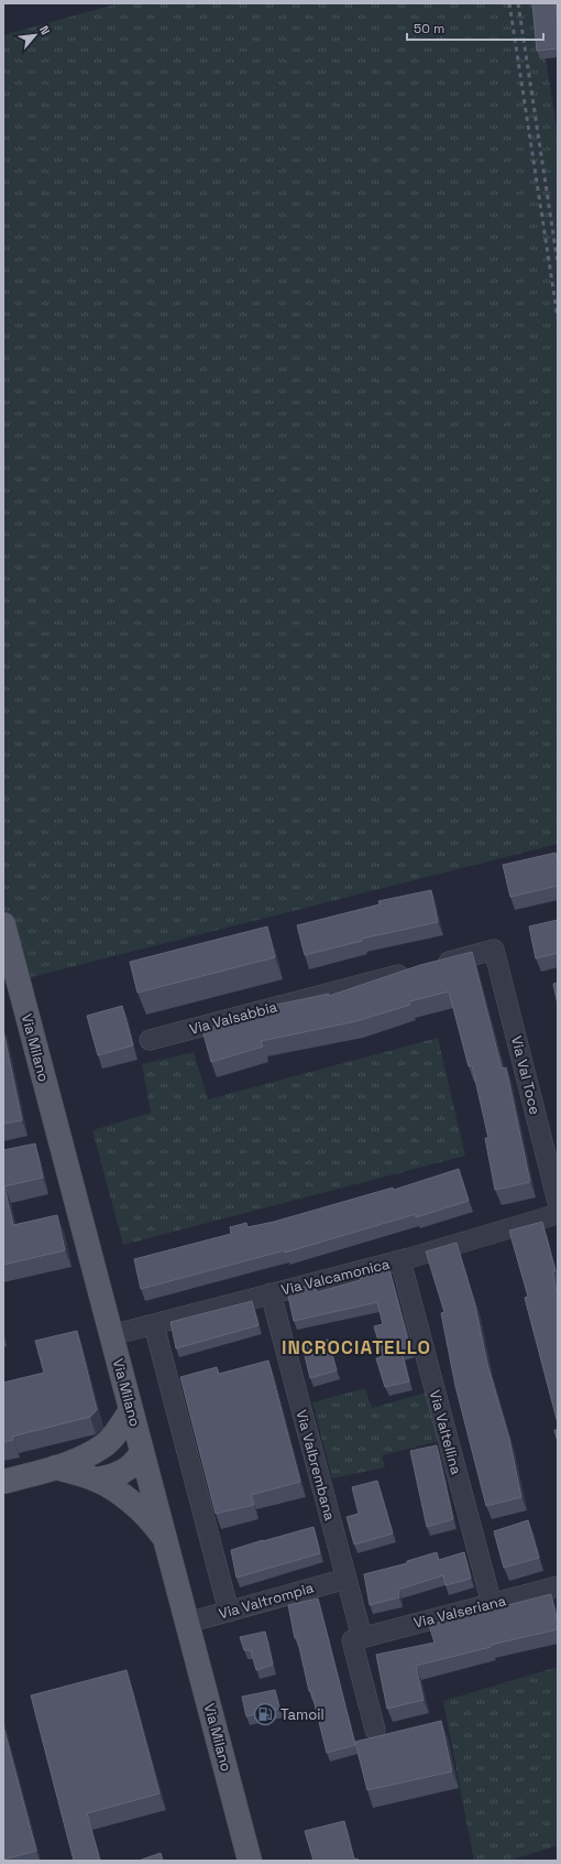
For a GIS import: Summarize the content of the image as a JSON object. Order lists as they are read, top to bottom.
{
  "streets": {
    "main road": ["Via Milano"],
    "street": [
      "Via Valsabbia",
      "Via Val Toce",
      "Via Valcamonica",
      "Via Valtellina",
      "Via Valbrembana",
      "Via Valtrompia",
      "Via Valseriana"
    ]
  },
  "crossings": [
    ["Via Valsabbia", "Via Val Toce"],
    ["Via Milano", "Via Valcamonica"],
    ["Via Milano", "Via Valtrompia"],
    ["Via Valcamonica", "Via Valtellina"],
    ["Via Valcamonica", "Via Valbrembana"],
    ["Via Valtellina", "Via Valseriana"],
    ["Via Valbrembana", "Via Valtrompia"],
    ["Via Valbrembana", "Via Valseriana"]
  ],
  "districts": ["INCROCIATELLO"],
  "places": {
    "fuel station": ["Tamoil"]
  },
  "scale_bar": "50 m",
  "north": "top right"
}
